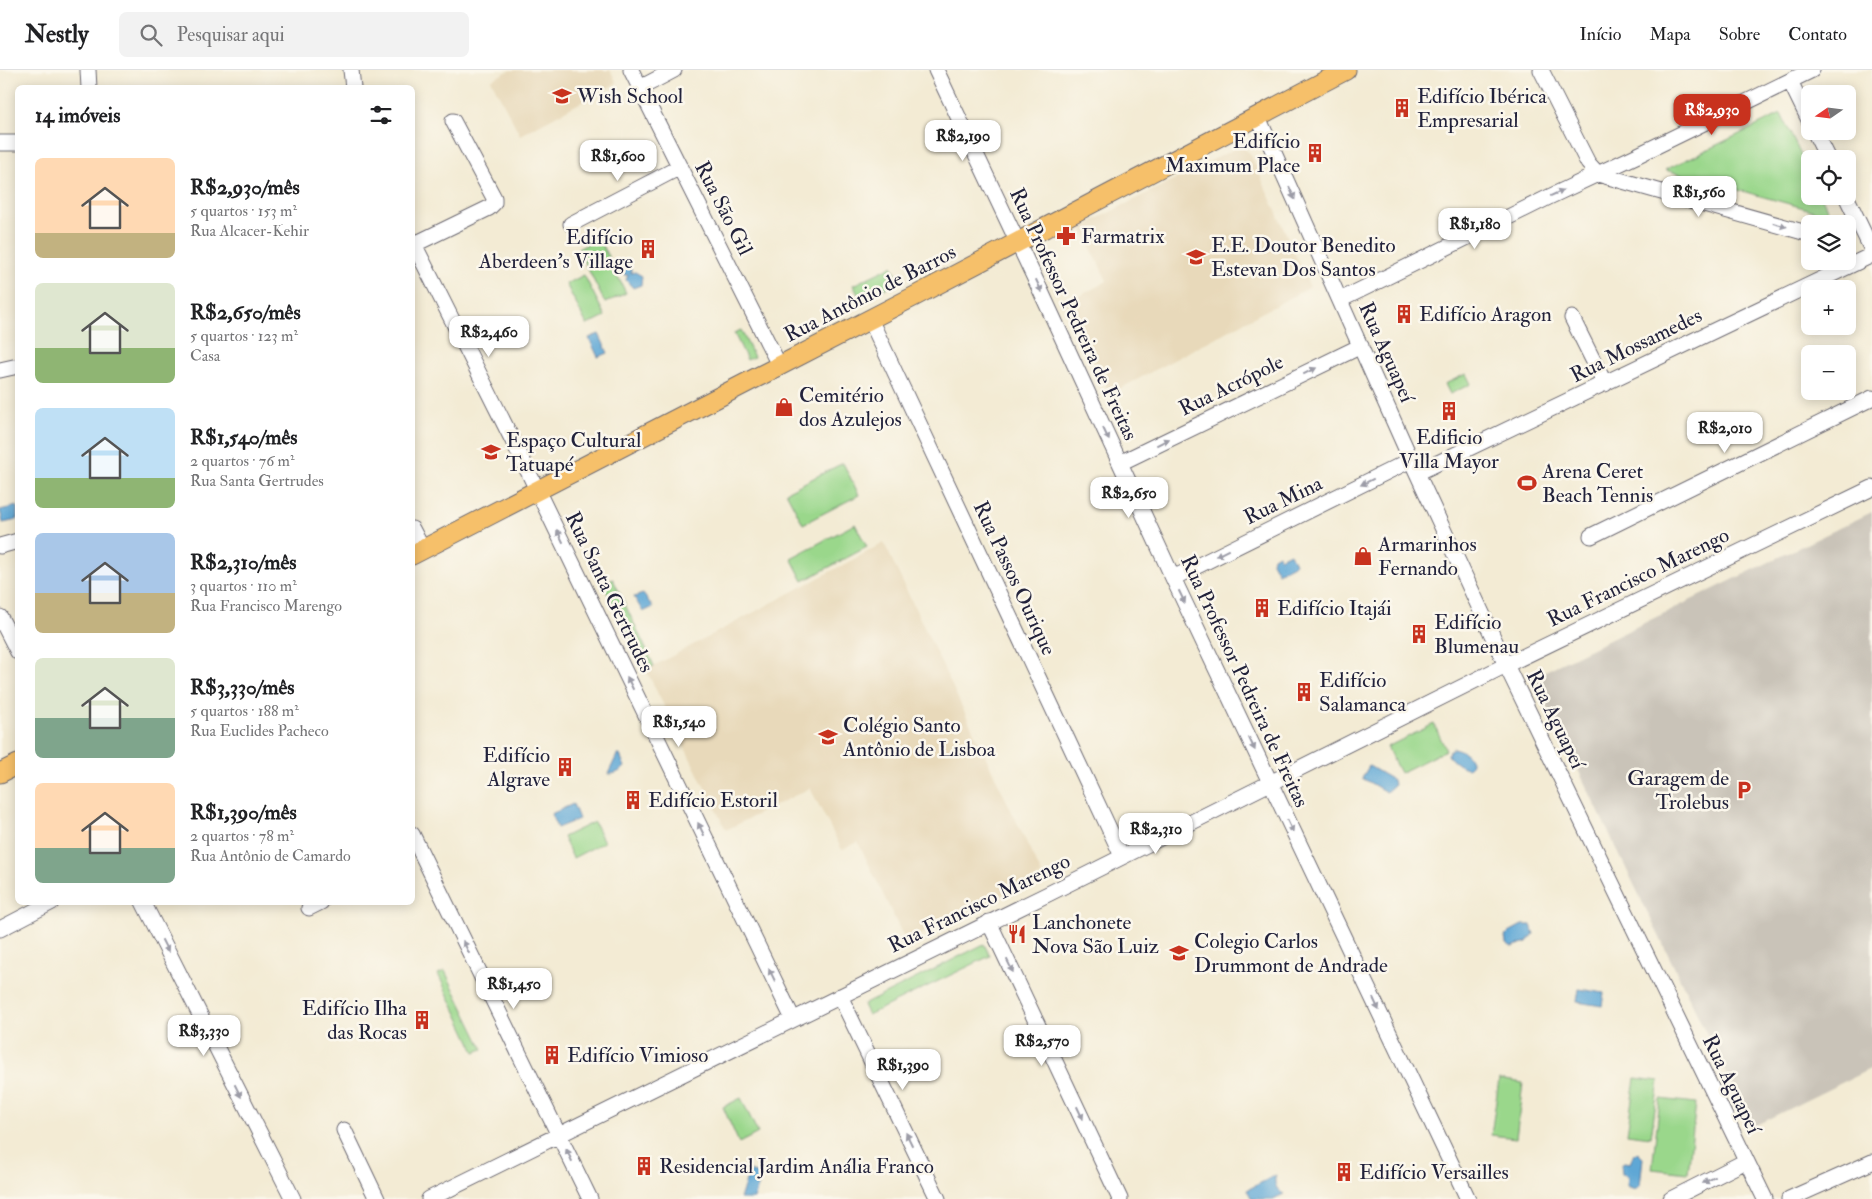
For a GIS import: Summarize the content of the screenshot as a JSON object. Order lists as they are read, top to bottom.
{
  "streets": {
    "main road": ["Rua Antônio de Barros"],
    "street": [
      "Rua São Gil",
      "Rua Professor Pedreira de Freitas",
      "Rua Mossamedes",
      "Rua Aguapeí",
      "Rua Acrópole",
      "Rua Mina",
      "Rua Francisco Marengo",
      "Rua Passos Ourique",
      "Rua Santa Gertrudes"
    ]
  },
  "crossings": [
    ["Rua São Gil", "Rua Antônio de Barros"],
    ["Rua Antônio de Barros", "Rua Professor Pedreira de Freitas"],
    ["Rua Antônio de Barros", "Rua Aguapeí"],
    ["Rua Antônio de Barros", "Rua Passos Ourique"],
    ["Rua Antônio de Barros", "Rua Santa Gertrudes"],
    ["Rua Professor Pedreira de Freitas", "Rua Acrópole"],
    ["Rua Professor Pedreira de Freitas", "Rua Mina"],
    ["Rua Professor Pedreira de Freitas", "Rua Francisco Marengo"],
    ["Rua Mossamedes", "Rua Aguapeí"],
    ["Rua Mossamedes", "Rua Mina"],
    ["Rua Aguapeí", "Rua Acrópole"],
    ["Rua Aguapeí", "Rua Mina"],
    ["Rua Aguapeí", "Rua Francisco Marengo"],
    ["Rua Francisco Marengo", "Rua Passos Ourique"],
    ["Rua Francisco Marengo", "Rua Santa Gertrudes"]
  ],
  "one_way": [
    "Rua Professor Pedreira de Freitas",
    "Rua Acrópole",
    "Rua Mina",
    "Rua Santa Gertrudes"
  ],
  "places": {
    "school or university": [
      "Wish School",
      "E.E. Doutor Benedito Estevan Dos Santos",
      "Espaço Cultural Tatuapé",
      "Colégio Santo Antônio de Lisboa",
      "Colegio Carlos Drummont de Andrade"
    ],
    "building": [
      "Edifício Ibérica Empresarial",
      "Edifício Maximum Place",
      "Edifício Aberdeen's Village",
      "Edifício Aragon",
      "Edificio Villa Mayor",
      "Edifício Itajái",
      "Edifício Blumenau",
      "Edifício Salamanca",
      "Edifício Algrave",
      "Edifício Estoril",
      "Edifício Ilha das Rocas",
      "Edifício Vimioso",
      "Residencial Jardim Anália Franco",
      "Edifício Versailles"
    ],
    "pharmacy": ["Farmatrix"],
    "shop": ["Cemitério dos Azulejos", "Armarinhos Fernando"],
    "sports": ["Arena Ceret Beach Tennis"],
    "parking": ["Garagem de Trolebus"],
    "restaurant": ["Lanchonete Nova São Luiz"]
  },
  "north": "left",
  "page": {
    "header": "Nestly",
    "search": "Pesquisar aqui",
    "nav": [
      "Início",
      "Mapa",
      "Sobre",
      "Contato"
    ],
    "map_buttons": ["+", "−"],
    "heading": "14 imóveis",
    "price": [
      "R$2,930",
      "R$2,190",
      "R$1,600",
      "R$1,560",
      "R$1,180",
      "R$2,460",
      "R$2,010",
      "R$2,650",
      "R$1,540",
      "R$2,310",
      "R$1,450",
      "R$3,330",
      "R$2,570",
      "R$1,390"
    ],
    "list": [
      {
        "name": "R$2,930/mês",
        "note": "5 quartos · 153 m² · Rua Alcacer-Kehir"
      },
      {
        "name": "R$2,650/mês",
        "note": "5 quartos · 123 m² · Casa"
      },
      {
        "name": "R$1,540/mês",
        "note": "2 quartos · 76 m² · Rua Santa Gertrudes"
      },
      {
        "name": "R$2,310/mês",
        "note": "3 quartos · 110 m² · Rua Francisco Marengo"
      },
      {
        "name": "R$3,330/mês",
        "note": "5 quartos · 188 m² · Rua Euclides Pacheco"
      },
      {
        "name": "R$1,390/mês",
        "note": "2 quartos · 78 m² · Rua Antônio de Camardo"
      }
    ]
  }
}
